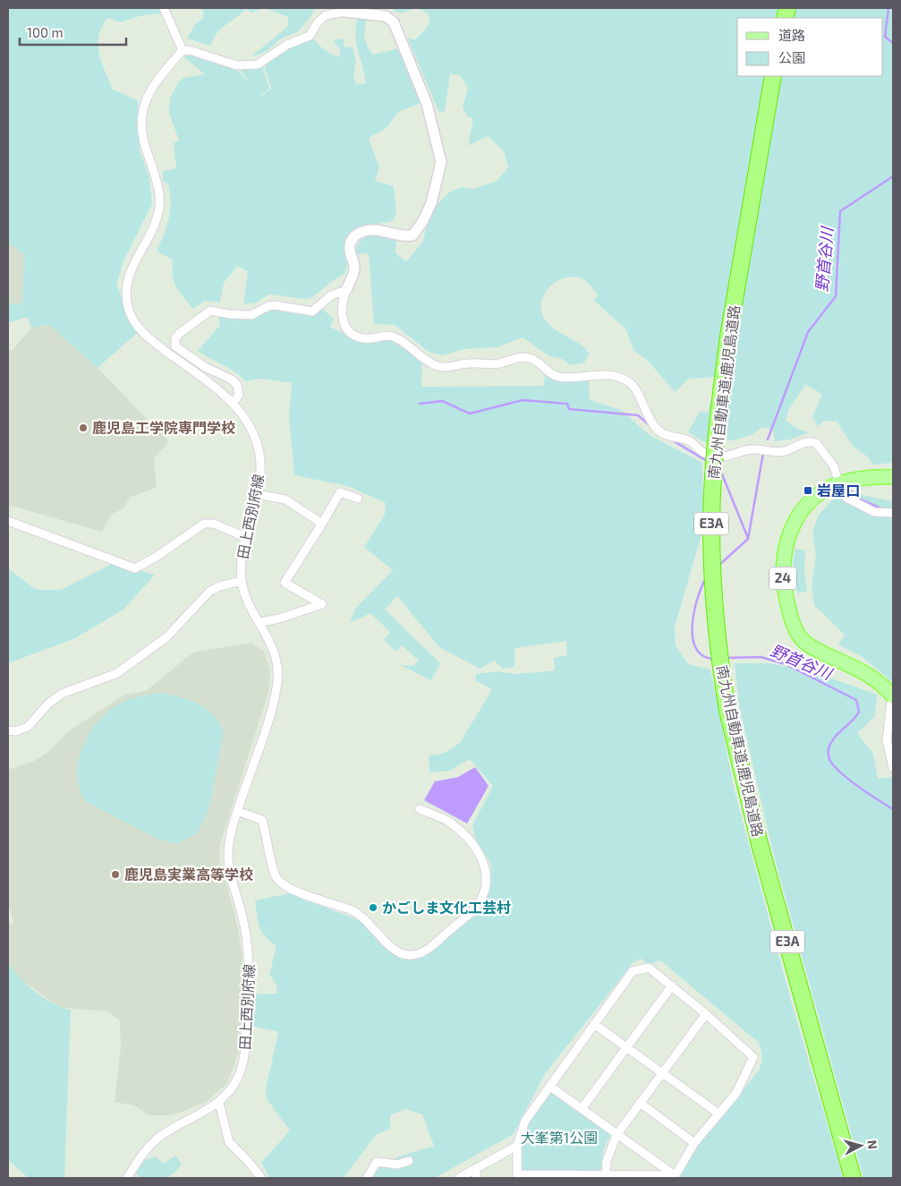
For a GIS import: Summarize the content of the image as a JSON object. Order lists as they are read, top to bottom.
{
  "streets": {
    "highway": ["南九州自動車道;鹿児島道路", "E3A"],
    "main road": ["24"],
    "street": ["田上西別府線"]
  },
  "water": ["野首谷川"],
  "parks": ["大峯第1公園"],
  "places": {
    "other": ["鹿児島工学院専門学校", "鹿児島実業高等学校", "かごしま文化工芸村"],
    "transit": ["岩屋口"]
  },
  "legend": ["道路", "公園"],
  "scale_bar": "100 m",
  "north": "right"
}
